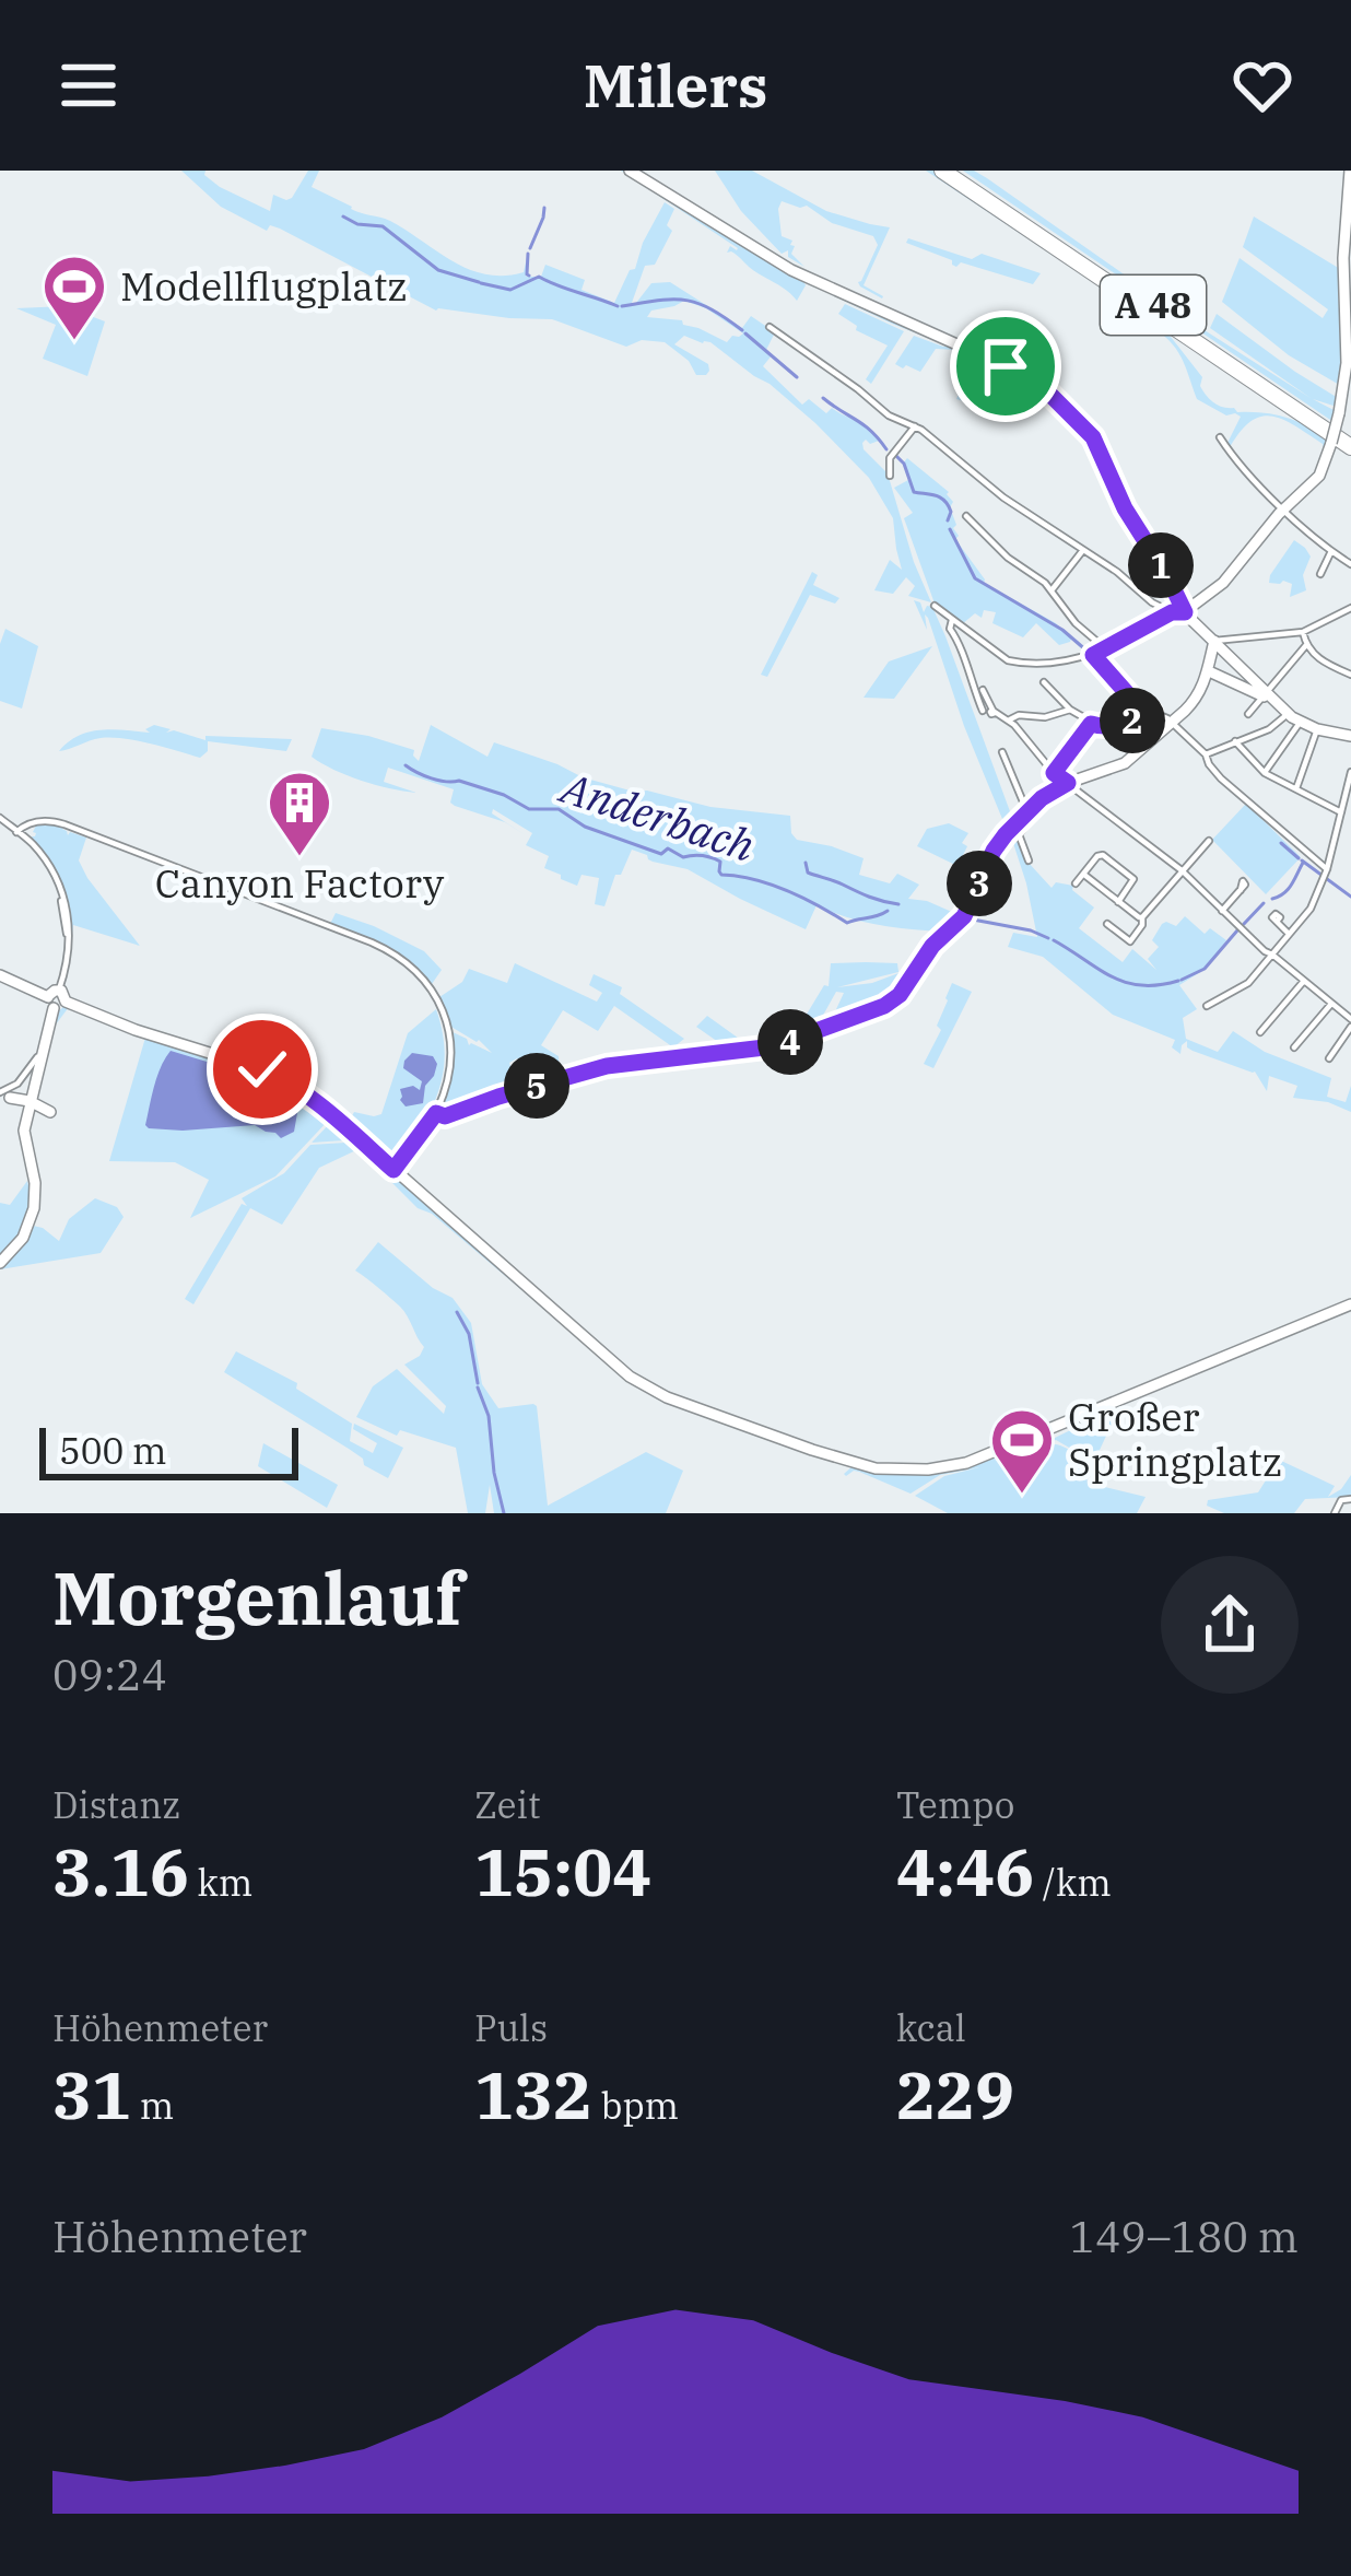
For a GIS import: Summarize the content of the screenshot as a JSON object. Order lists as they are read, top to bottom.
{
  "streets": {
    "highway": ["A 48"]
  },
  "water": ["Anderbach"],
  "places": {
    "sports": ["Modellflugplatz", "Großer Springplatz"],
    "building": ["Canyon Factory"]
  },
  "scale_bar": "500 m",
  "page": {
    "header": "Milers",
    "pins": [
      "1",
      "2",
      "3",
      "4",
      "5"
    ],
    "scale": "500 m",
    "heading": ["Morgenlauf", "09:24"],
    "stats": [
      ["Distanz", "3.16 km"],
      ["Zeit", "15:04"],
      ["Tempo", "4:46 /km"],
      ["Höhenmeter", "31 m"],
      ["Puls", "132 bpm"],
      ["kcal", "229"]
    ],
    "chart": ["Höhenmeter", "149–180 m"]
  }
}
